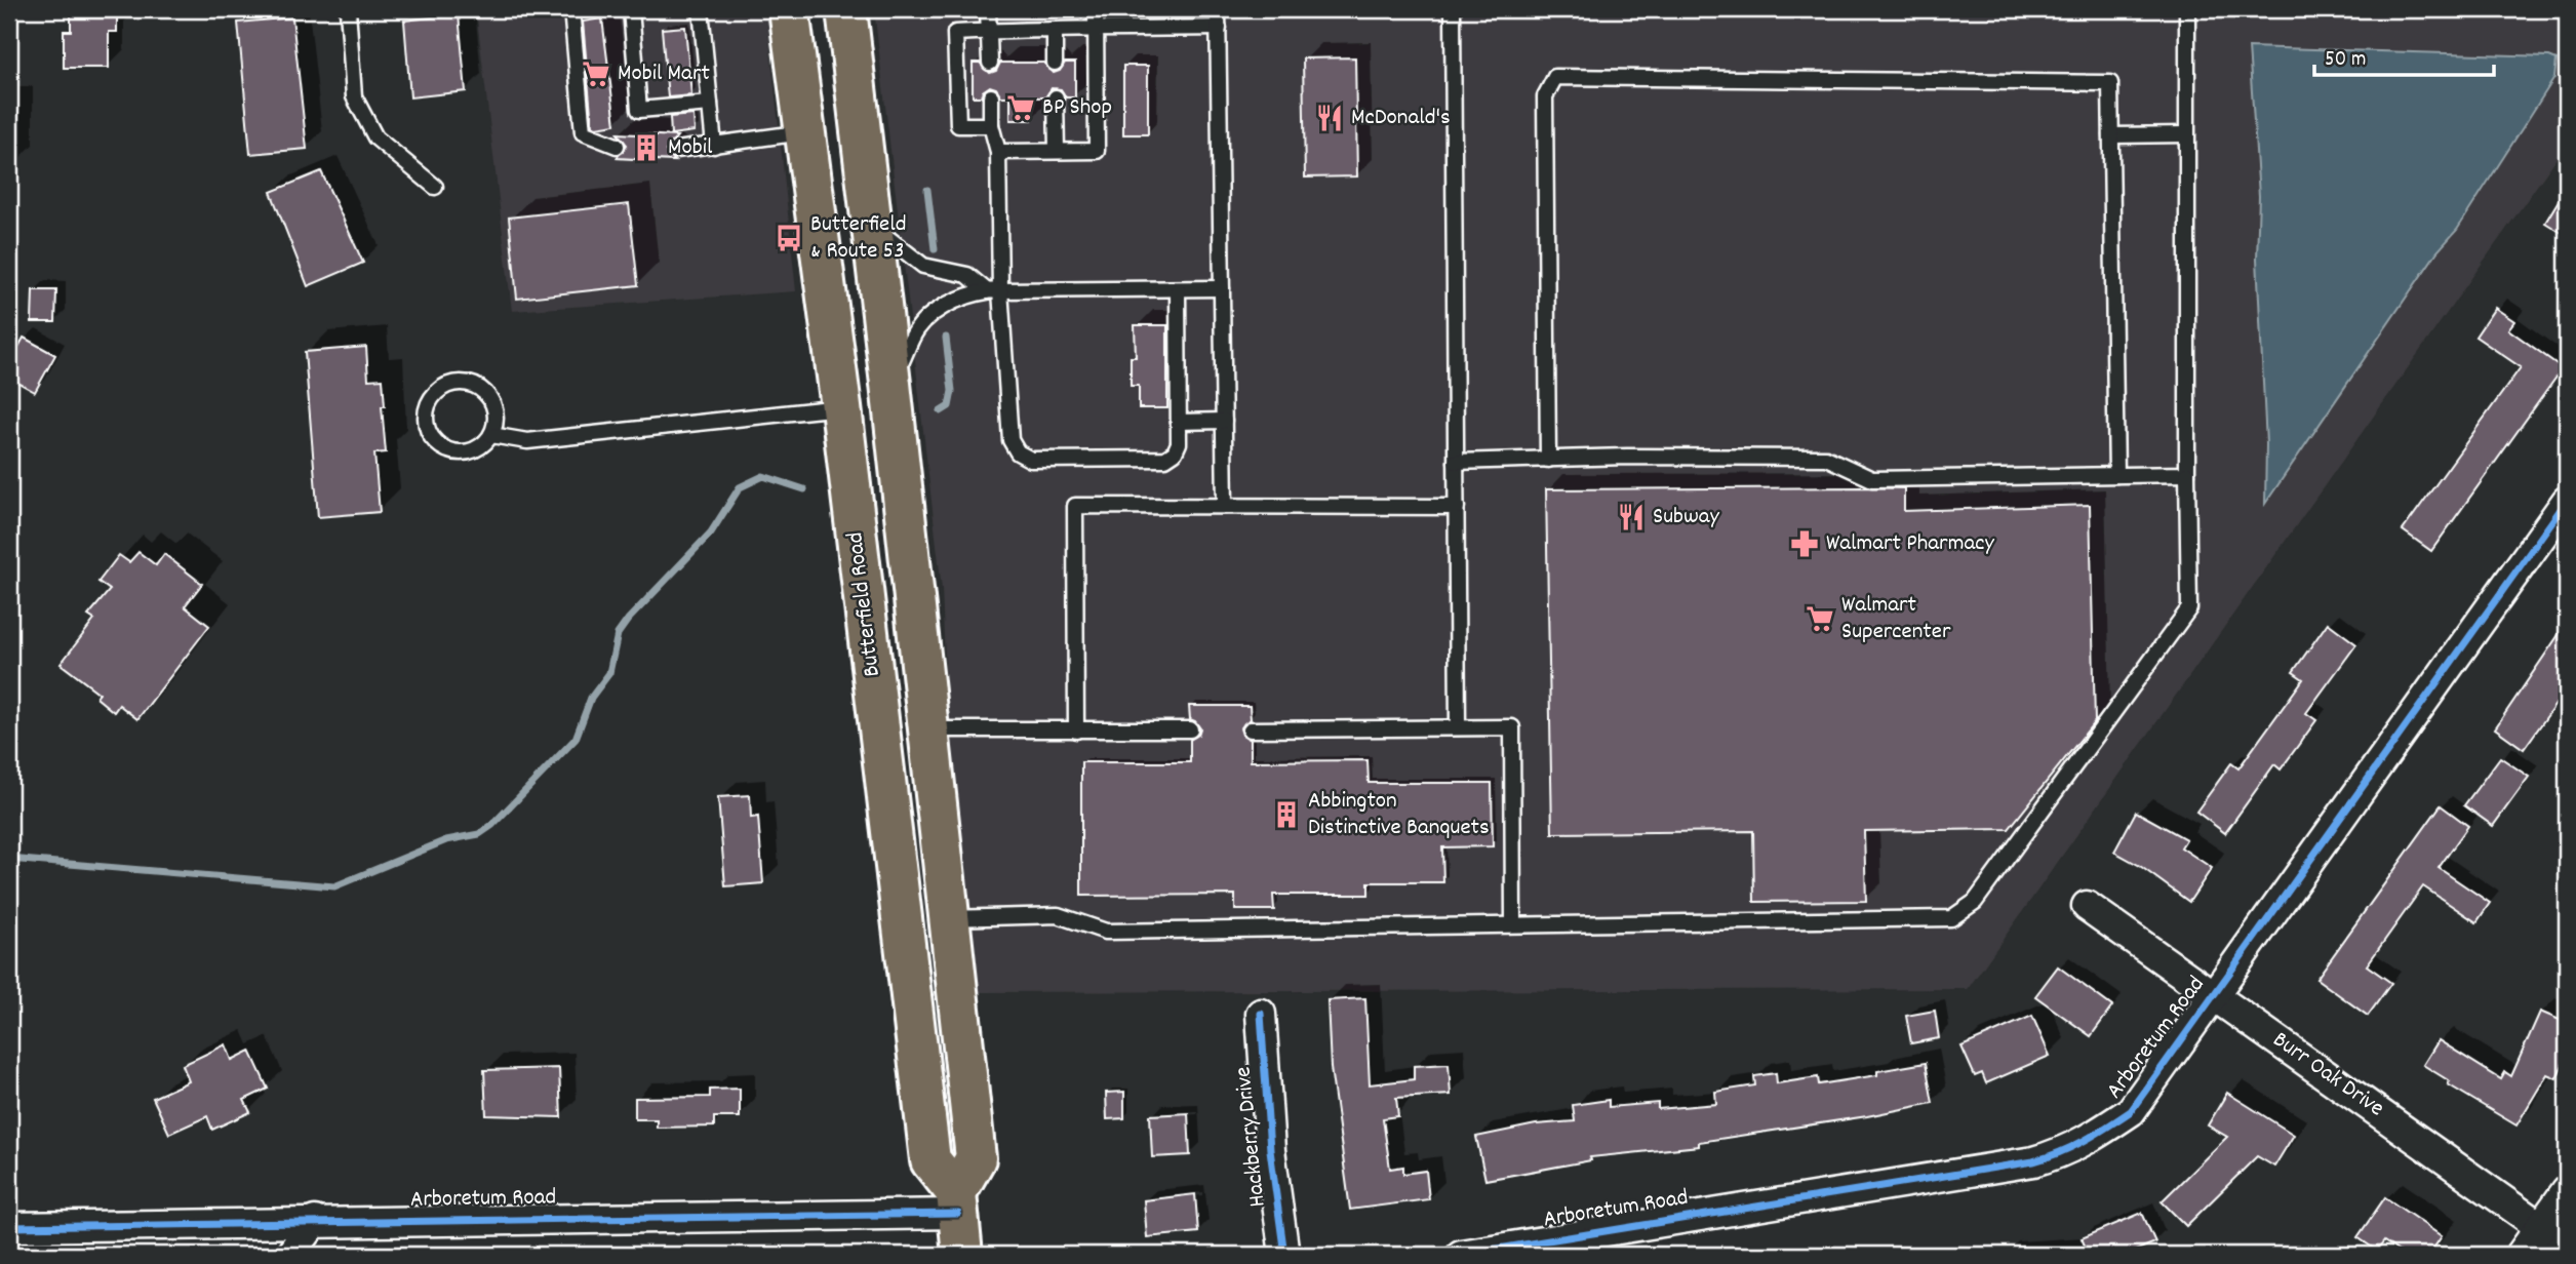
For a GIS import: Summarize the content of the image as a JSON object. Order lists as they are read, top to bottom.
{
  "streets": {
    "main road": ["Butterfield Road"],
    "street": ["Arboretum Road", "Burr Oak Drive", "Hackberry Drive"]
  },
  "crossings": [
    ["Butterfield Road", "Arboretum Road"],
    ["Arboretum Road", "Burr Oak Drive"]
  ],
  "places": {
    "supermarket": ["Mobil Mart", "BP Shop", "Walmart Supercenter"],
    "restaurant": ["McDonald's", "Subway"],
    "building": ["Mobil", "Abbington Distinctive Banquets"],
    "bus stop": ["Butterfield & Route 53"],
    "pharmacy": ["Walmart Pharmacy"]
  },
  "scale_bar": "50 m"
}
